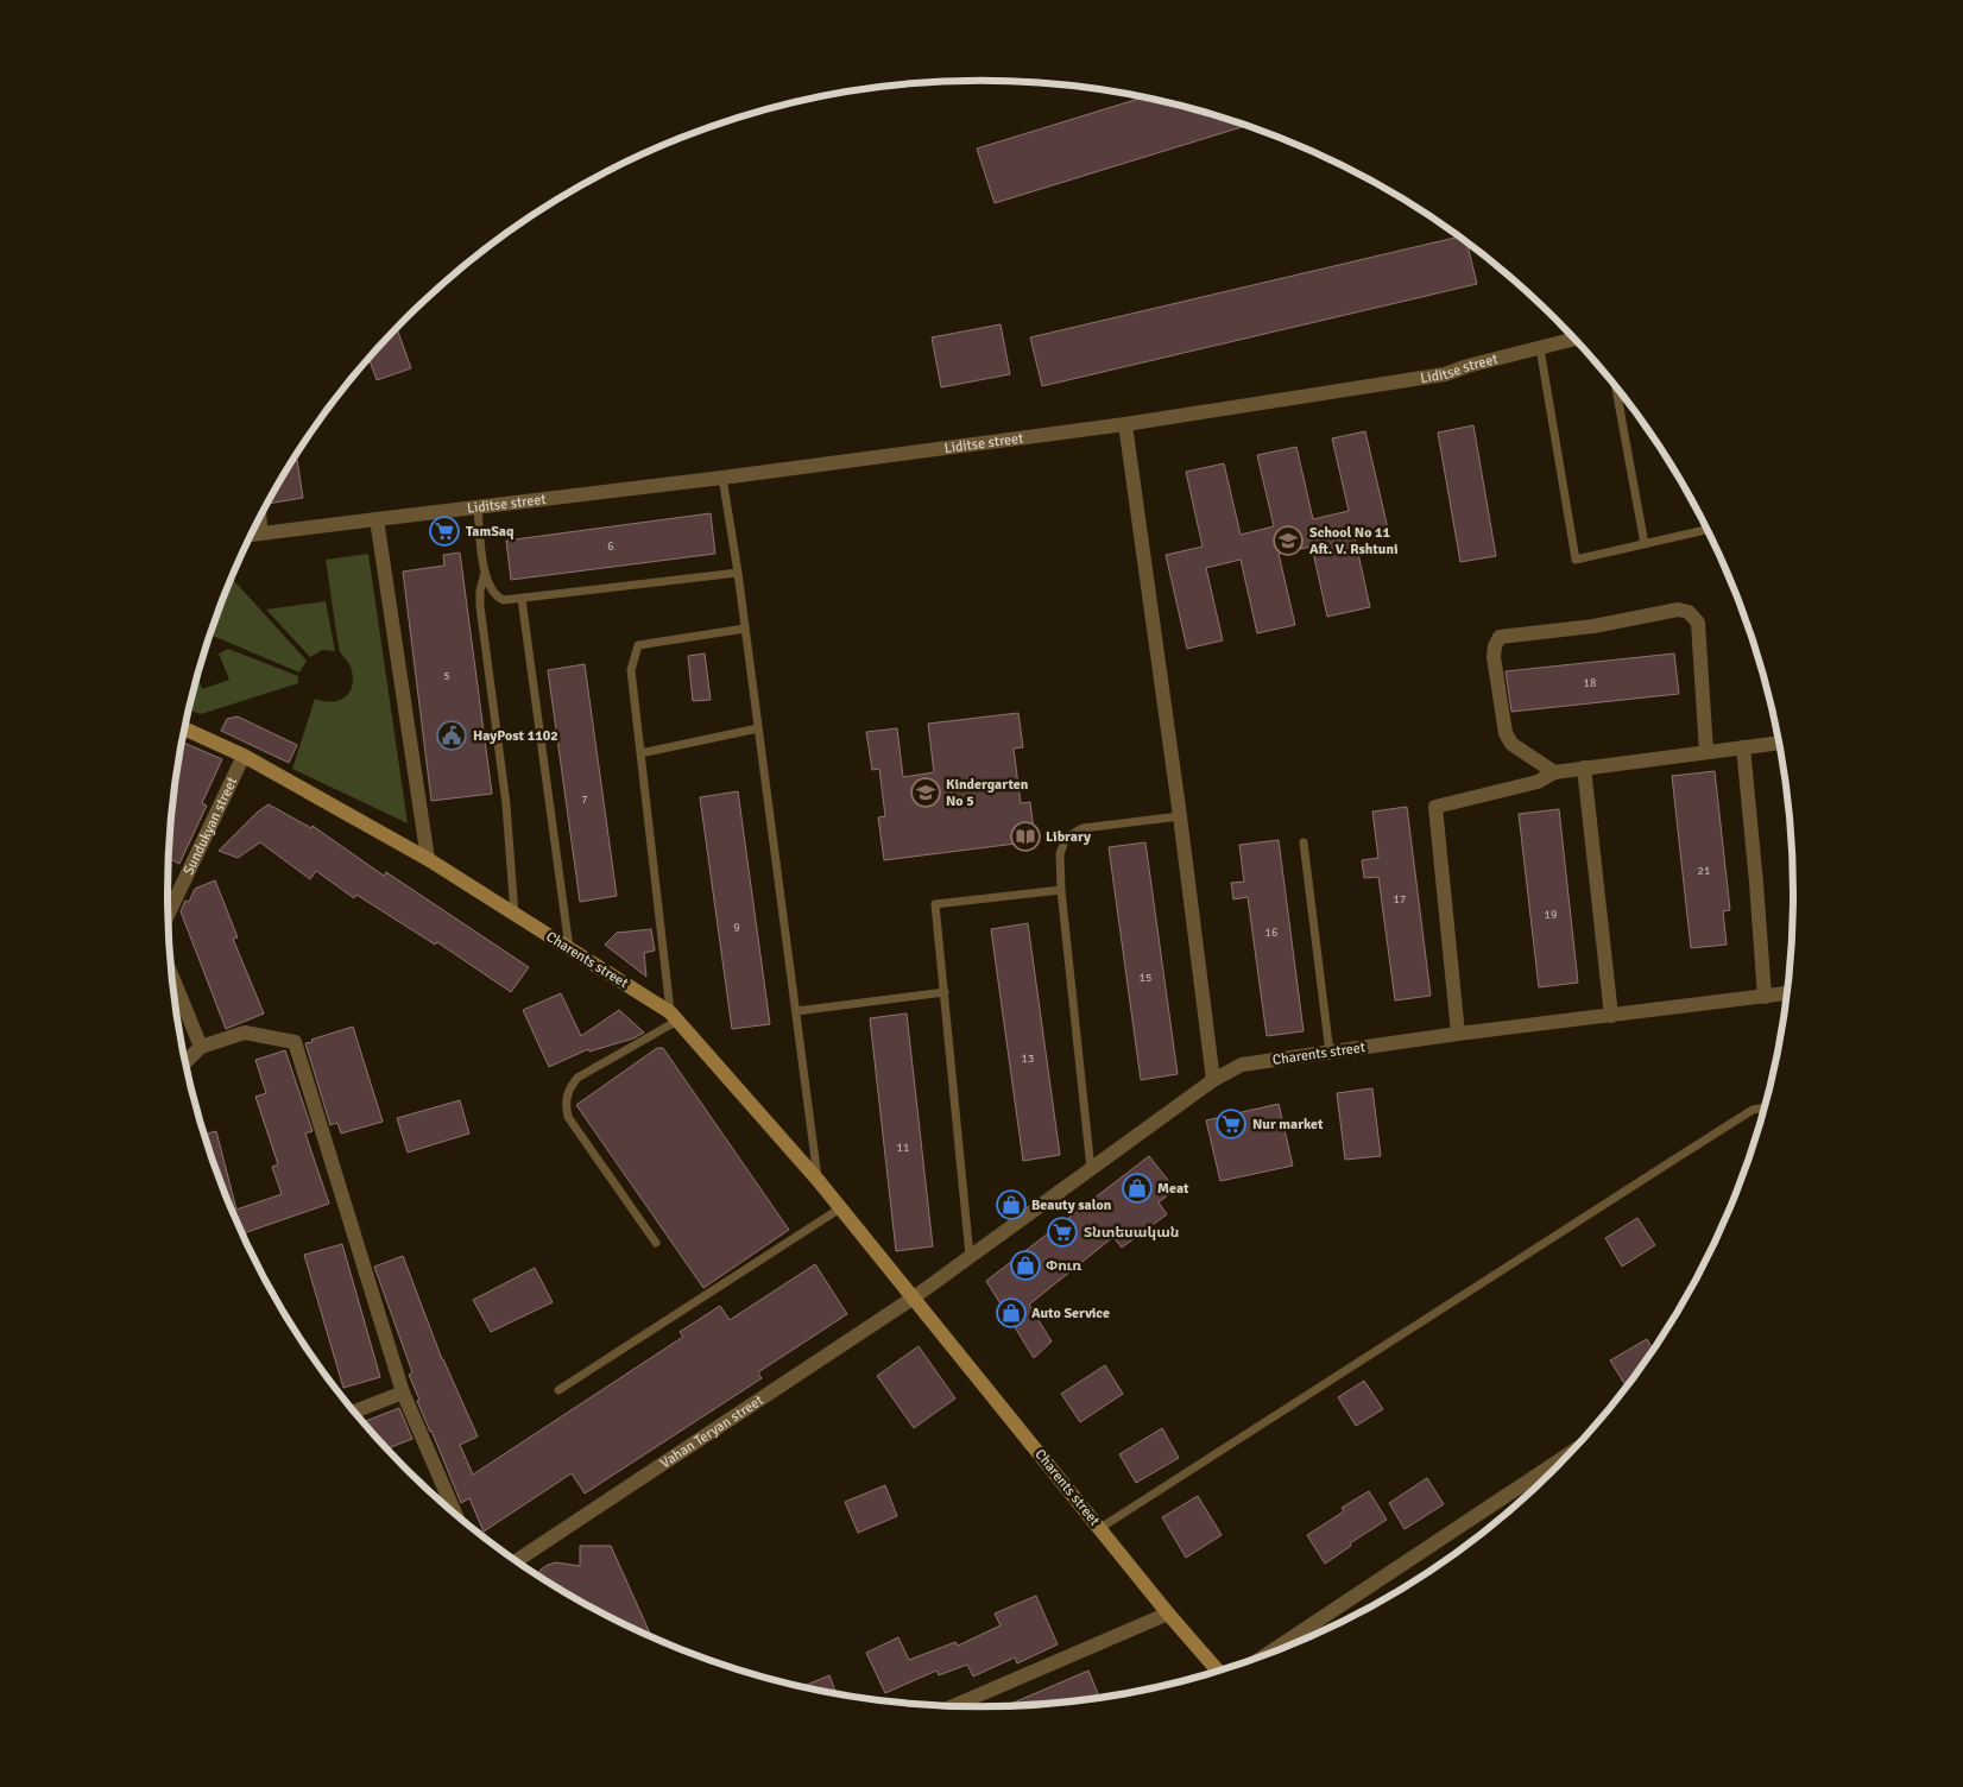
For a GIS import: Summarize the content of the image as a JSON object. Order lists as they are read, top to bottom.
{
  "streets": {
    "main road": ["Charents street"],
    "street": ["Liditse street", "Sundukyan street", "Vahan Teryan street"]
  },
  "crossings": [
    ["Sundukyan street", "Charents street"],
    ["Charents street", "Vahan Teryan street"]
  ],
  "places": {
    "supermarket": ["TamSaq", "Nur market", "Տնտեսական"],
    "school or university": ["School No 11 Aft. V. Rshtuni", "Kindergarten No 5"],
    "public building": ["HayPost 1102"],
    "library": ["Library"],
    "shop": [
      "Meat",
      "Beauty salon",
      "Փուռ",
      "Auto Service"
    ]
  },
  "house_numbers": [
    "6",
    "5",
    "18",
    "7",
    "21",
    "17",
    "19",
    "9",
    "16",
    "15",
    "13",
    "11"
  ]
}
